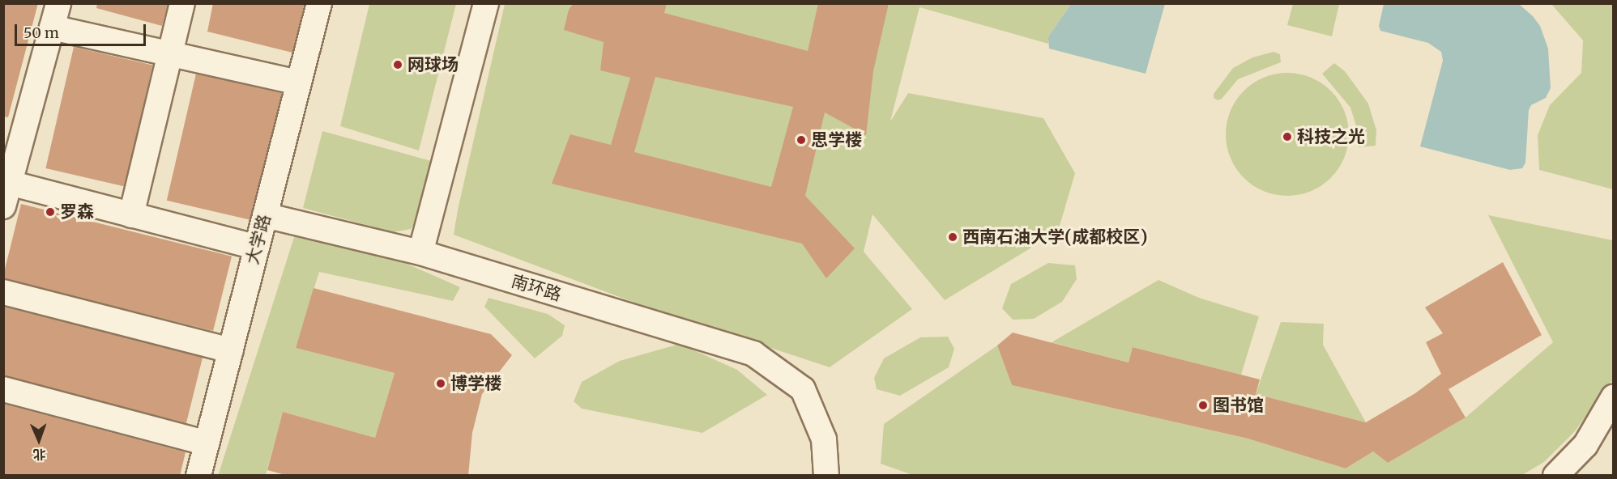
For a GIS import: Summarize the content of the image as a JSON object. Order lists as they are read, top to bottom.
{
  "streets": {
    "street": ["大学路", "南环路"]
  },
  "crossings": [
    ["大学路", "南环路"]
  ],
  "places": [
    "网球场",
    "科技之光",
    "思学楼",
    "罗森",
    "西南石油大学(成都校区)",
    "博学楼",
    "图书馆"
  ],
  "scale_bar": "50 m",
  "north": "bottom"
}
